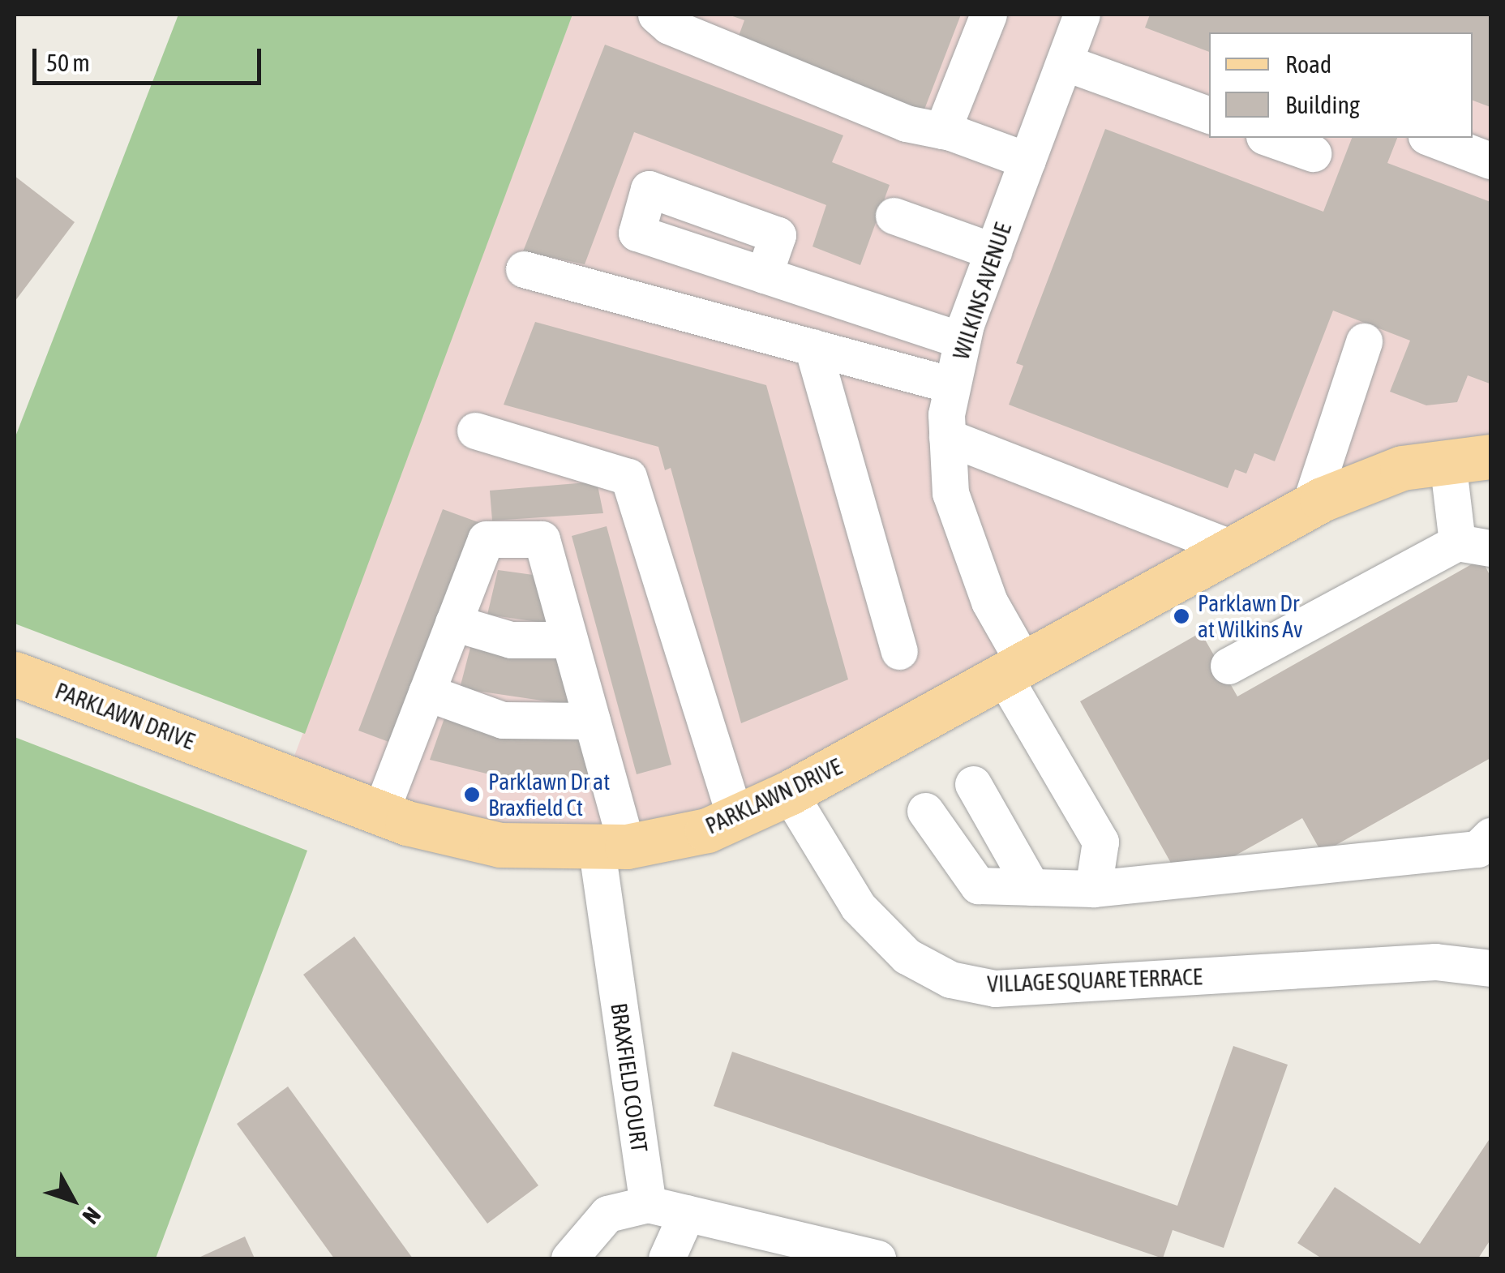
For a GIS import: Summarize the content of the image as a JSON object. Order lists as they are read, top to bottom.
{
  "streets": {
    "main road": ["PARKLAWN DRIVE"],
    "street": ["WILKINS AVENUE", "VILLAGE SQUARE TERRACE", "BRAXFIELD COURT"]
  },
  "crossings": [
    ["WILKINS AVENUE", "PARKLAWN DRIVE"],
    ["PARKLAWN DRIVE", "VILLAGE SQUARE TERRACE"],
    ["PARKLAWN DRIVE", "BRAXFIELD COURT"]
  ],
  "places": ["Parklawn Dr at Wilkins Av", "Parklawn Dr at Braxfield Ct"],
  "legend": ["Road", "Building"],
  "scale_bar": "50 m",
  "north": "bottom right"
}
